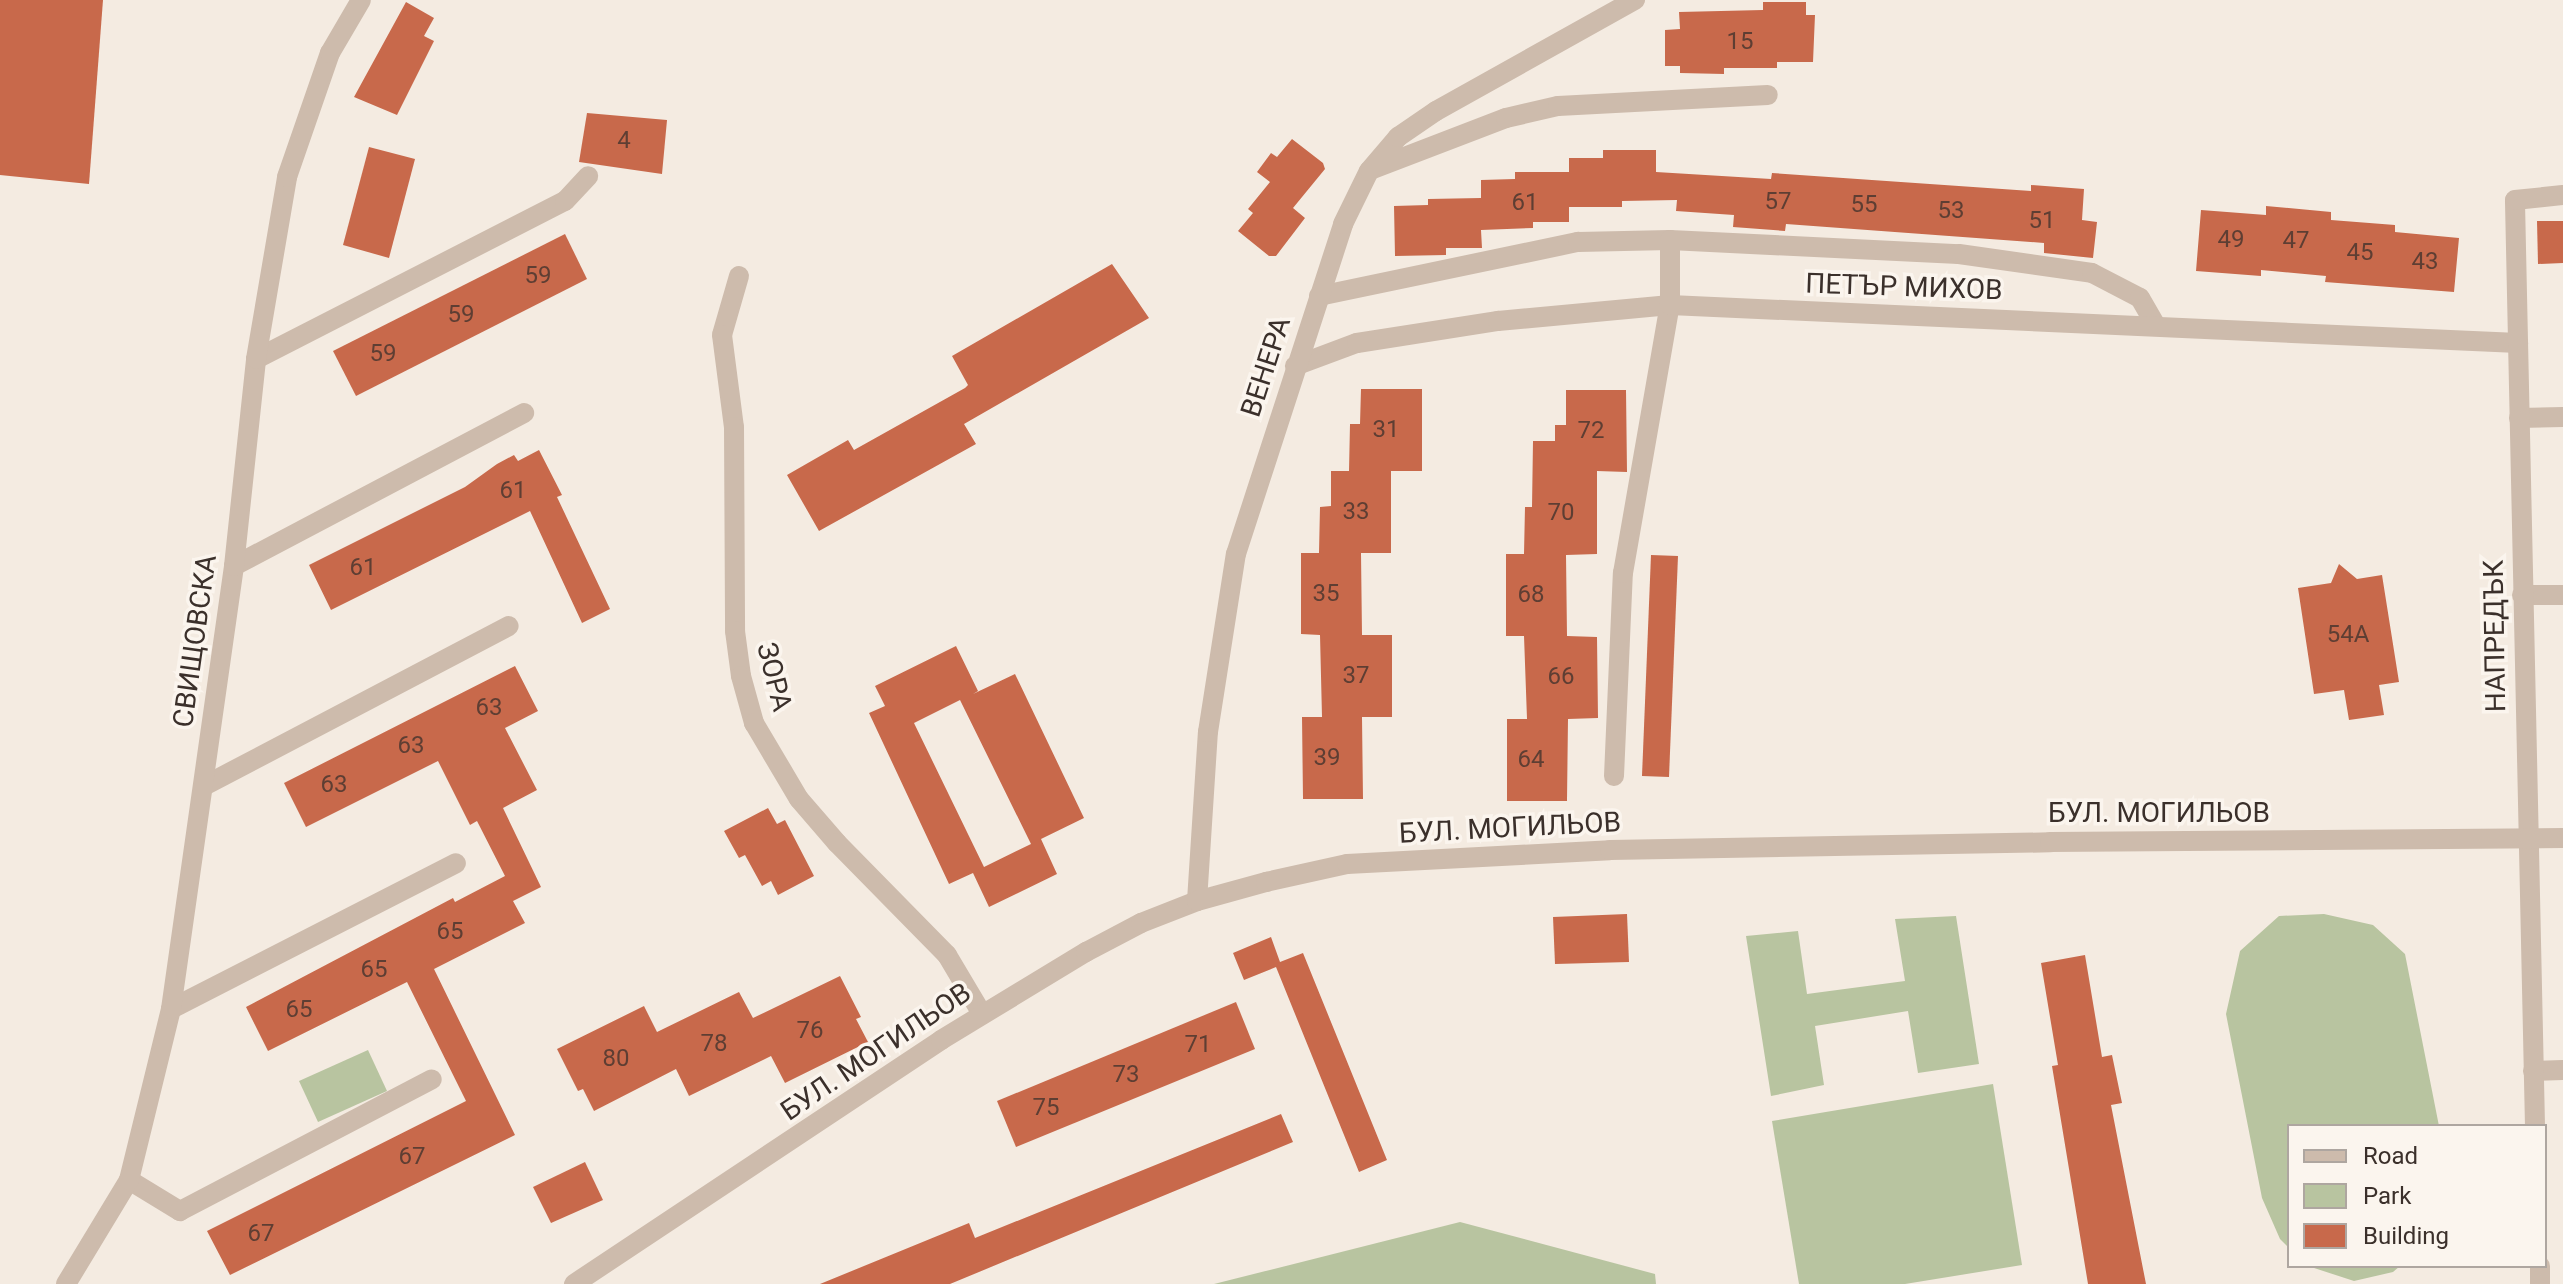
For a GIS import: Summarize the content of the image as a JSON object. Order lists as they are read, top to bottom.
{
  "streets": {
    "street": [
      "ПЕТЪР МИХОВ",
      "ВЕНЕРА",
      "НАПРЕДЪК",
      "СВИЩОВСКА",
      "ЗОРА",
      "БУЛ. МОГИЛЬОВ"
    ]
  },
  "crossings": [
    ["ПЕТЪР МИХОВ", "ВЕНЕРА"],
    ["ПЕТЪР МИХОВ", "НАПРЕДЪК"],
    ["ВЕНЕРА", "БУЛ. МОГИЛЬОВ"],
    ["НАПРЕДЪК", "БУЛ. МОГИЛЬОВ"],
    ["ЗОРА", "БУЛ. МОГИЛЬОВ"]
  ],
  "house_numbers": [
    "15",
    "4",
    "57",
    "61",
    "55",
    "53",
    "51",
    "49",
    "47",
    "45",
    "43",
    "59",
    "59",
    "59",
    "31",
    "72",
    "61",
    "33",
    "70",
    "61",
    "35",
    "68",
    "54А",
    "37",
    "66",
    "63",
    "63",
    "39",
    "64",
    "63",
    "65",
    "65",
    "65",
    "76",
    "78",
    "71",
    "80",
    "73",
    "75",
    "67",
    "67"
  ],
  "legend": ["Road", "Park", "Building"]
}
